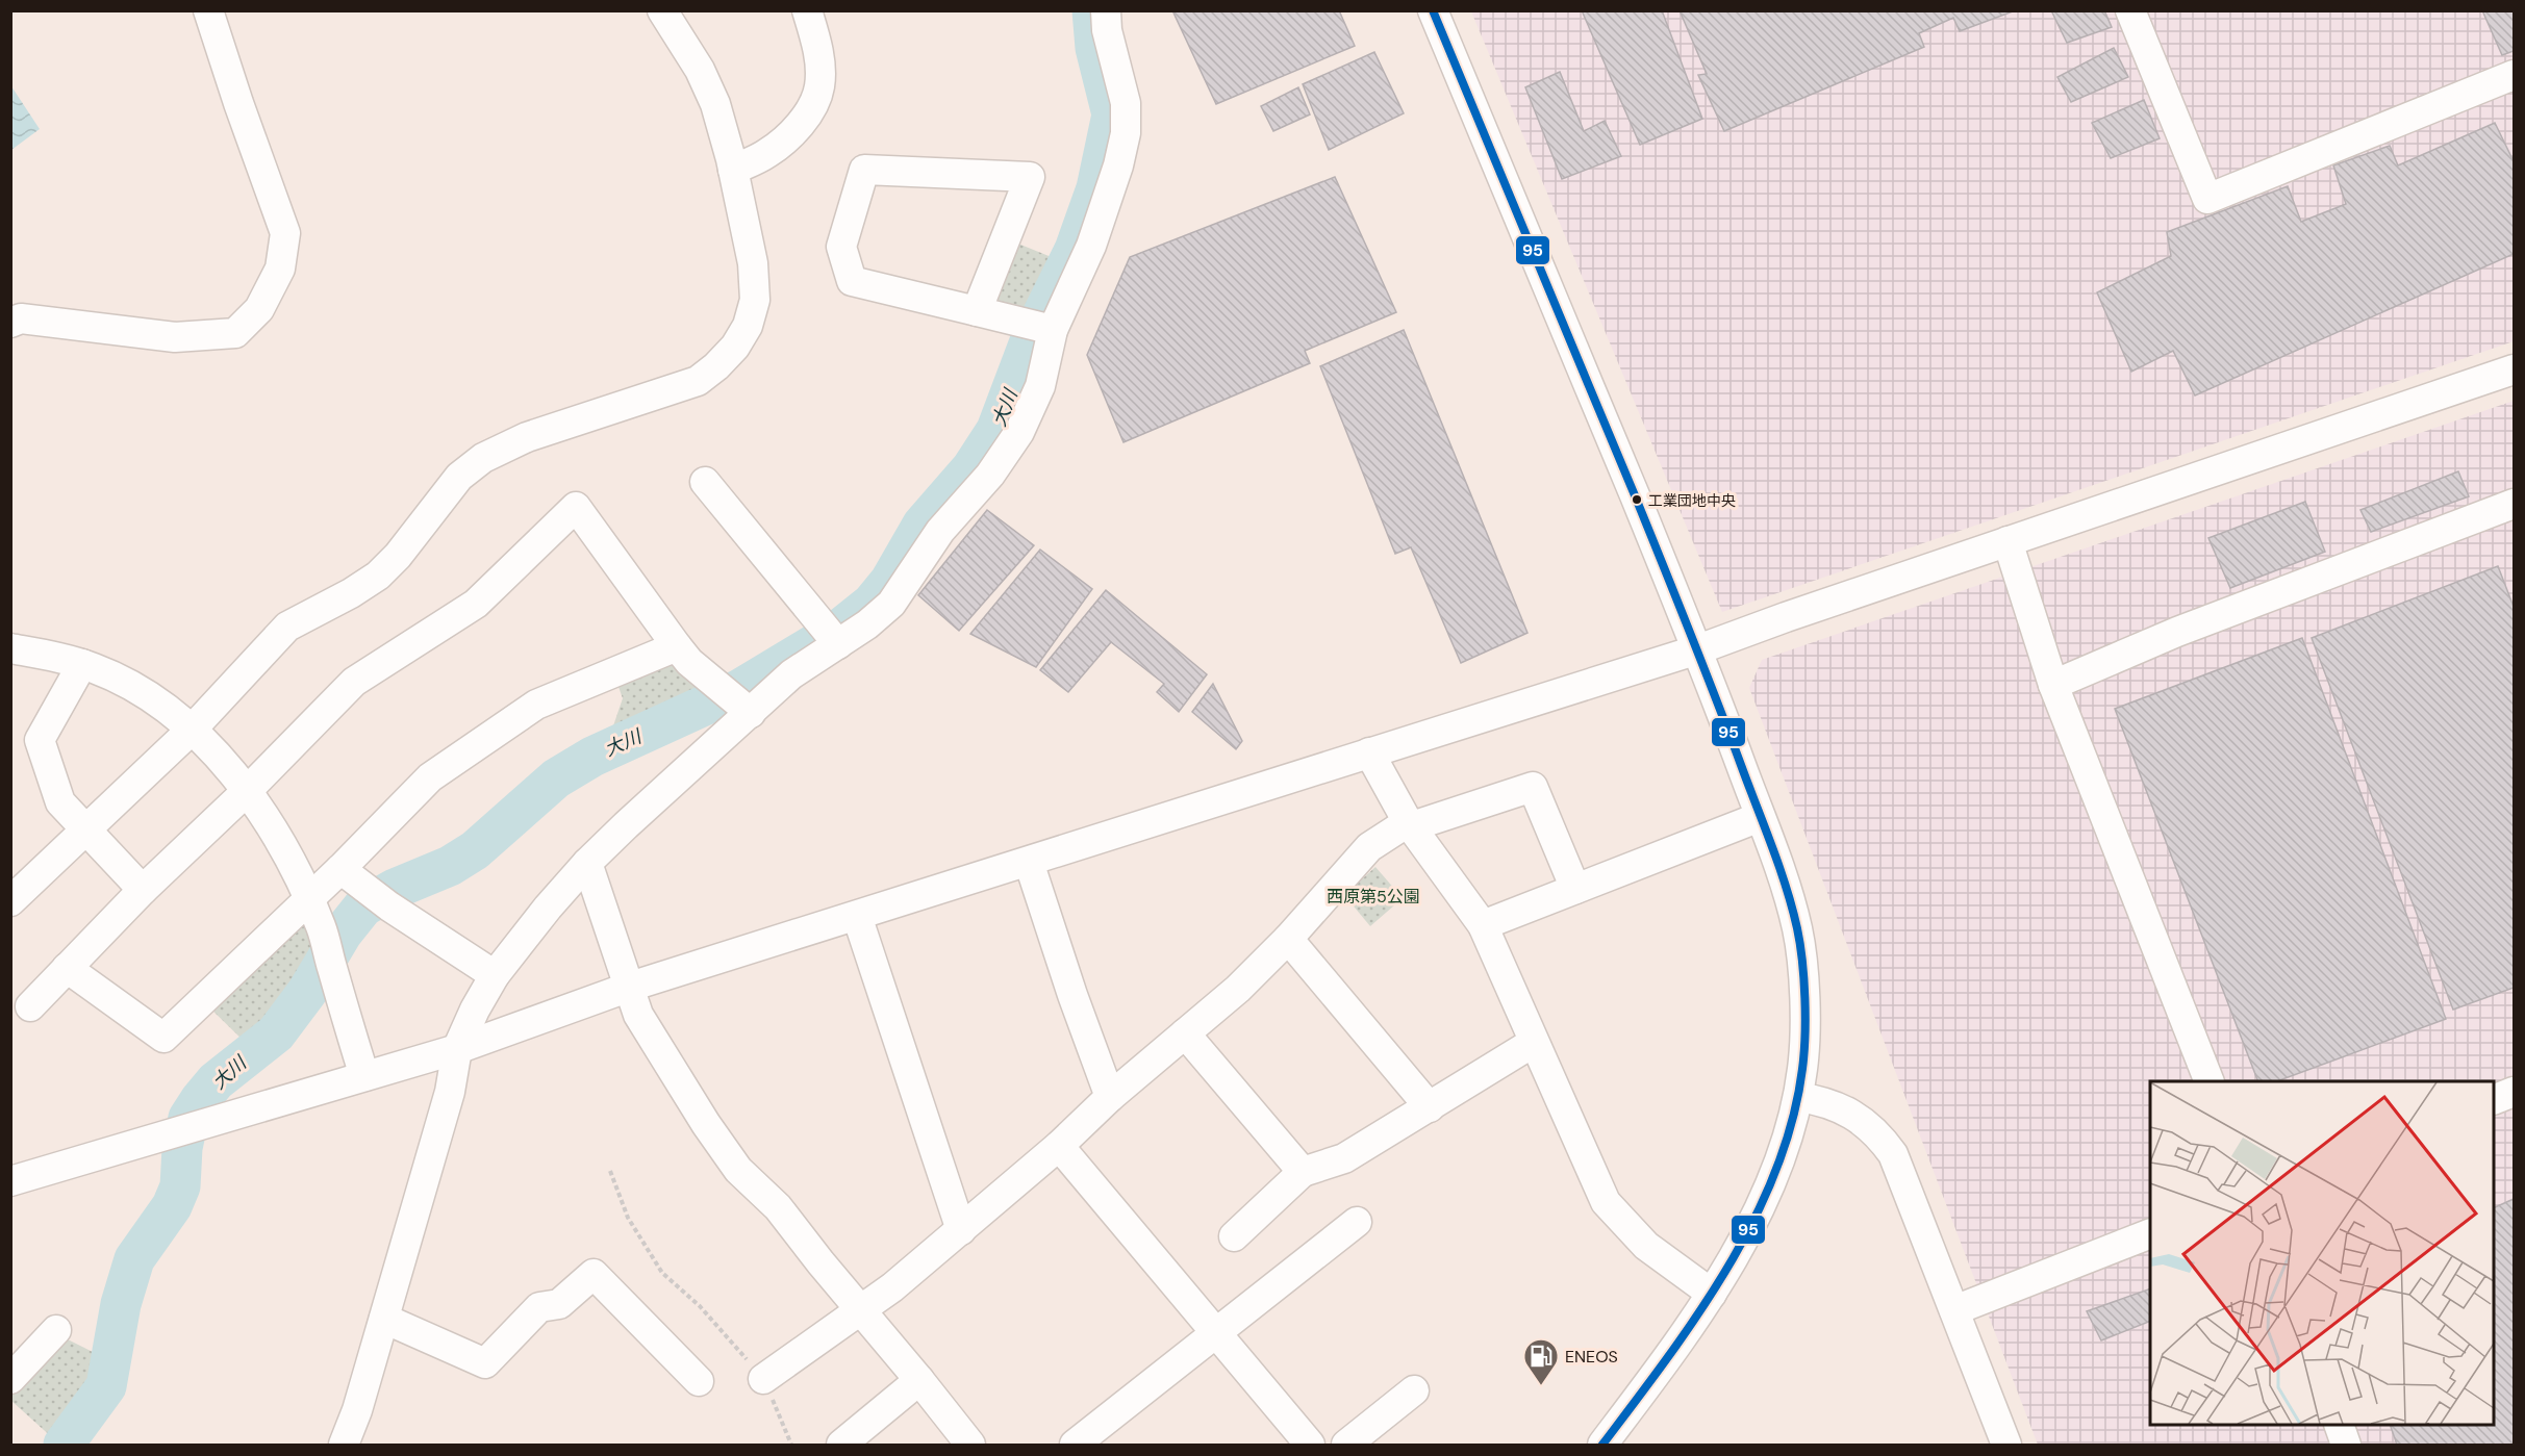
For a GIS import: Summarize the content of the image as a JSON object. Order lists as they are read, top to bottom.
{
  "water": ["大川"],
  "parks": ["西原第5公園"],
  "places": {
    "other": ["工業団地中央"],
    "fuel station": ["ENEOS"]
  },
  "lines": ["transit line 95"]
}
